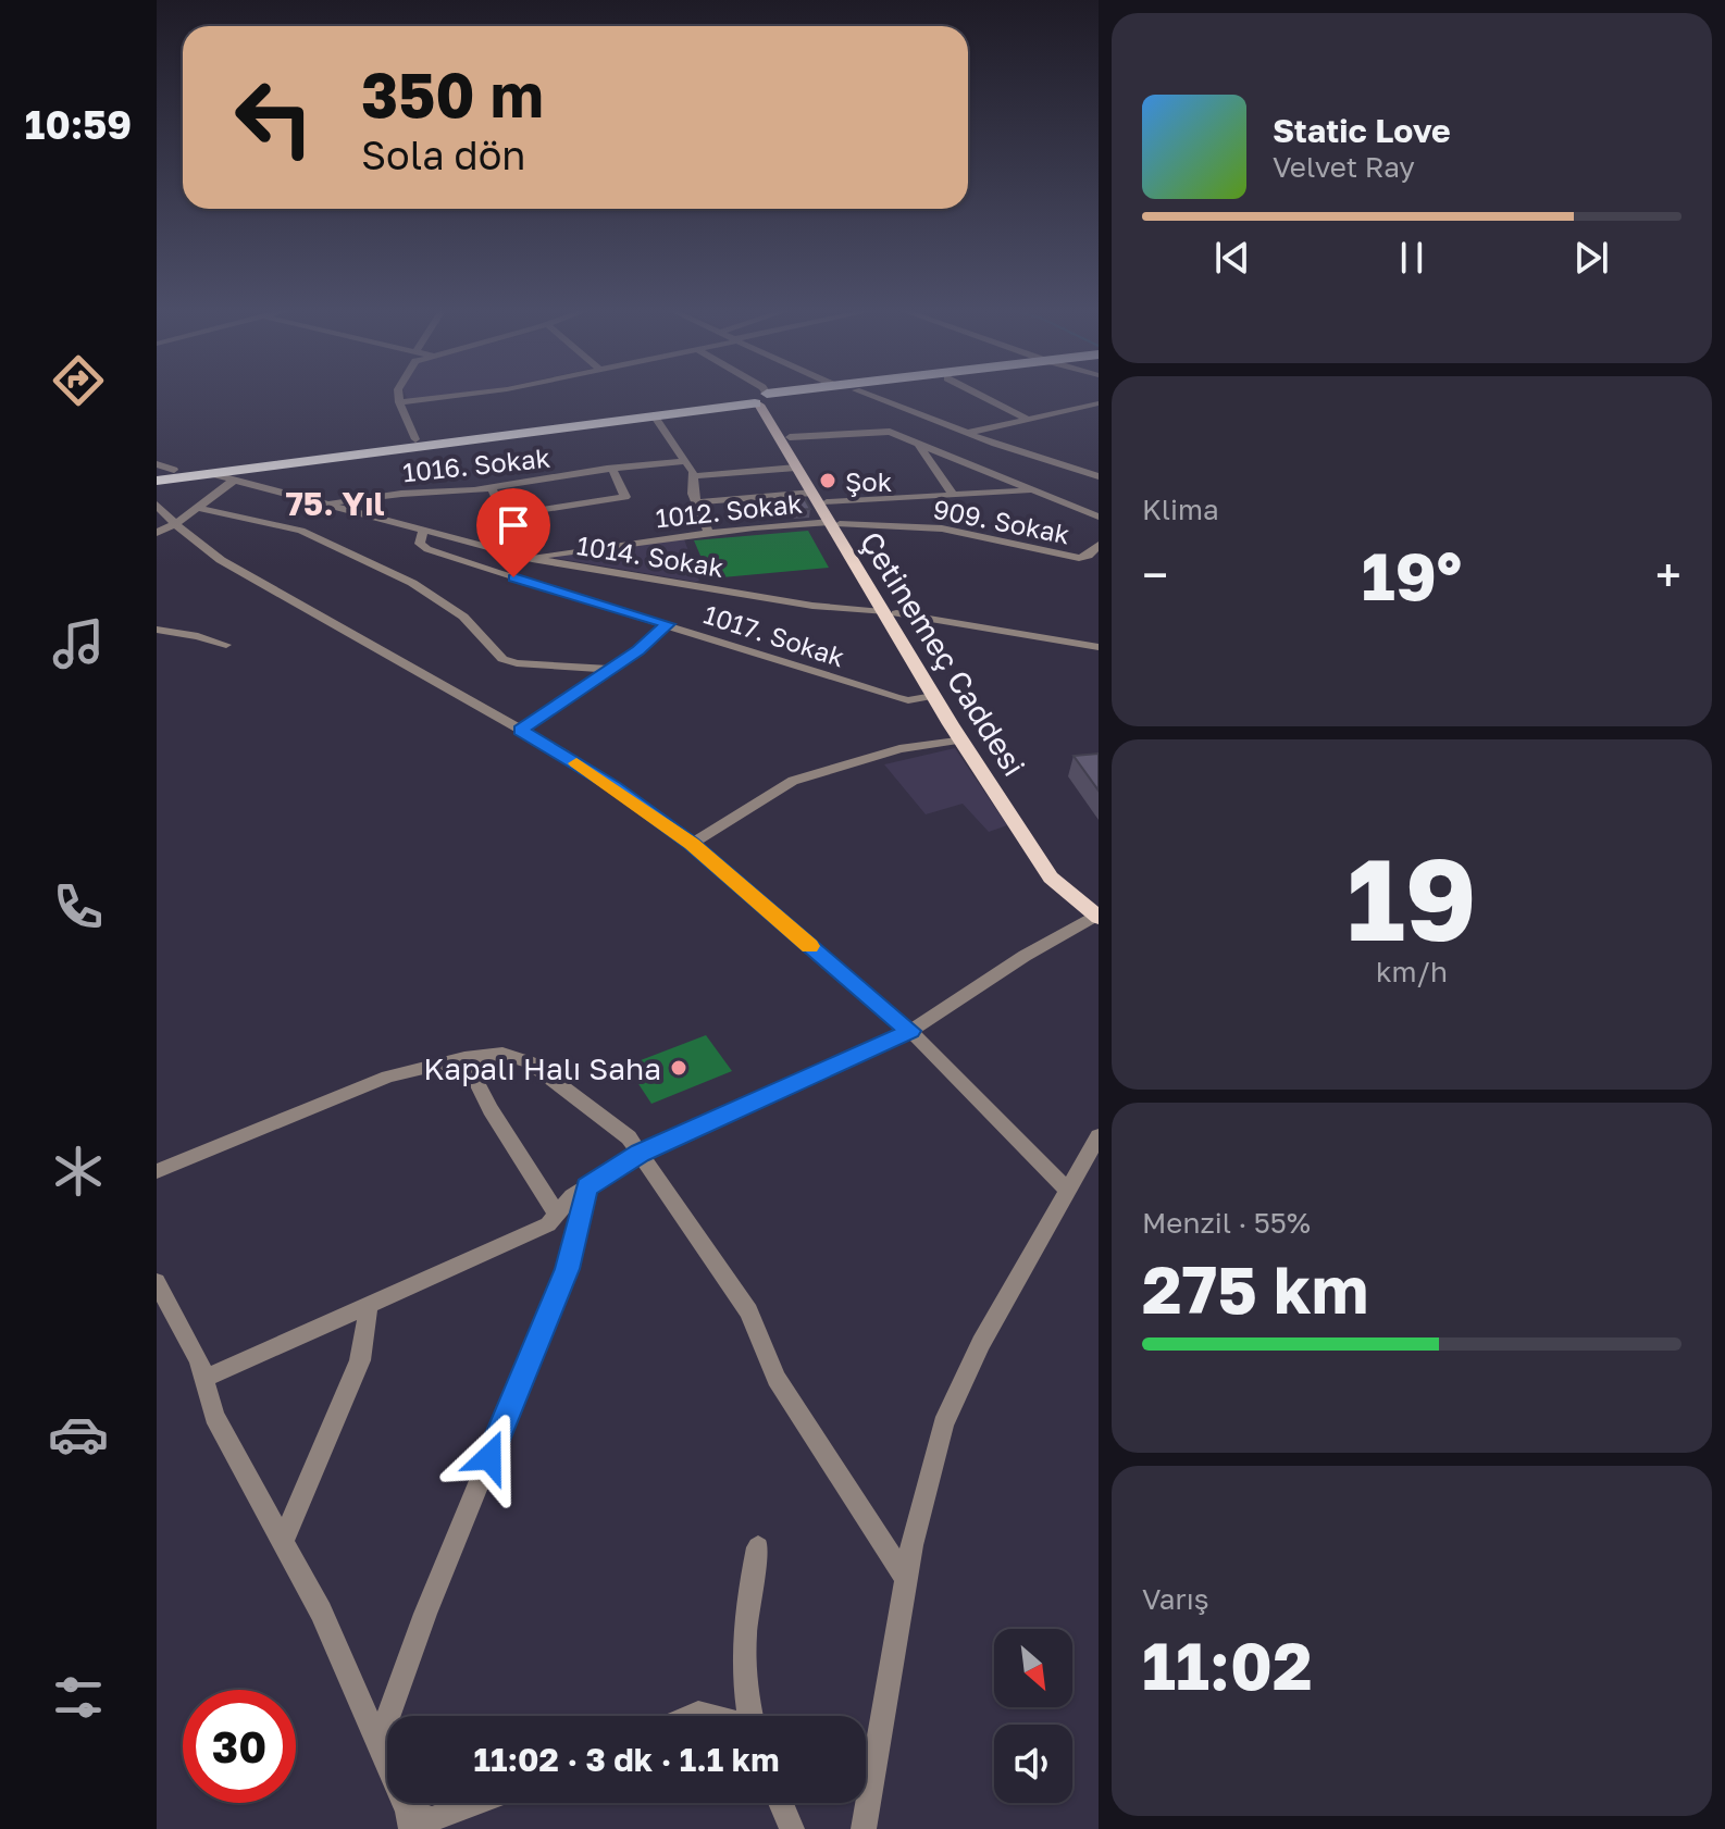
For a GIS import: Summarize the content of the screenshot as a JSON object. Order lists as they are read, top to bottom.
{
  "streets": {
    "main road": ["Çetinemeç Caddesi"],
    "street": [
      "1016. Sokak",
      "1012. Sokak",
      "909. Sokak",
      "1014. Sokak",
      "1017. Sokak"
    ]
  },
  "crossings": [
    ["1016. Sokak", "1014. Sokak"],
    ["1012. Sokak", "909. Sokak"],
    ["1012. Sokak", "1014. Sokak"],
    ["1012. Sokak", "Çetinemeç Caddesi"],
    ["909. Sokak", "Çetinemeç Caddesi"],
    ["1014. Sokak", "1017. Sokak"],
    ["1014. Sokak", "Çetinemeç Caddesi"],
    ["1017. Sokak", "Çetinemeç Caddesi"]
  ],
  "districts": ["75. Yıl"],
  "places": ["Şok", "Kapalı Halı Saha"],
  "north": "bottom right",
  "page": {
    "tabs": "10:59",
    "turn": ["350 m", "Sola dön"],
    "song": ["Static Love", "Velvet Ray"],
    "tile": [
      "Klima",
      ["19", "km/h"],
      ["Menzil · 55%", "275 km"],
      ["Varış", "11:02"]
    ],
    "heat": ["−", "19°", "+"],
    "limit": "30",
    "trip": "11:02 · 3 dk · 1.1 km"
  }
}
